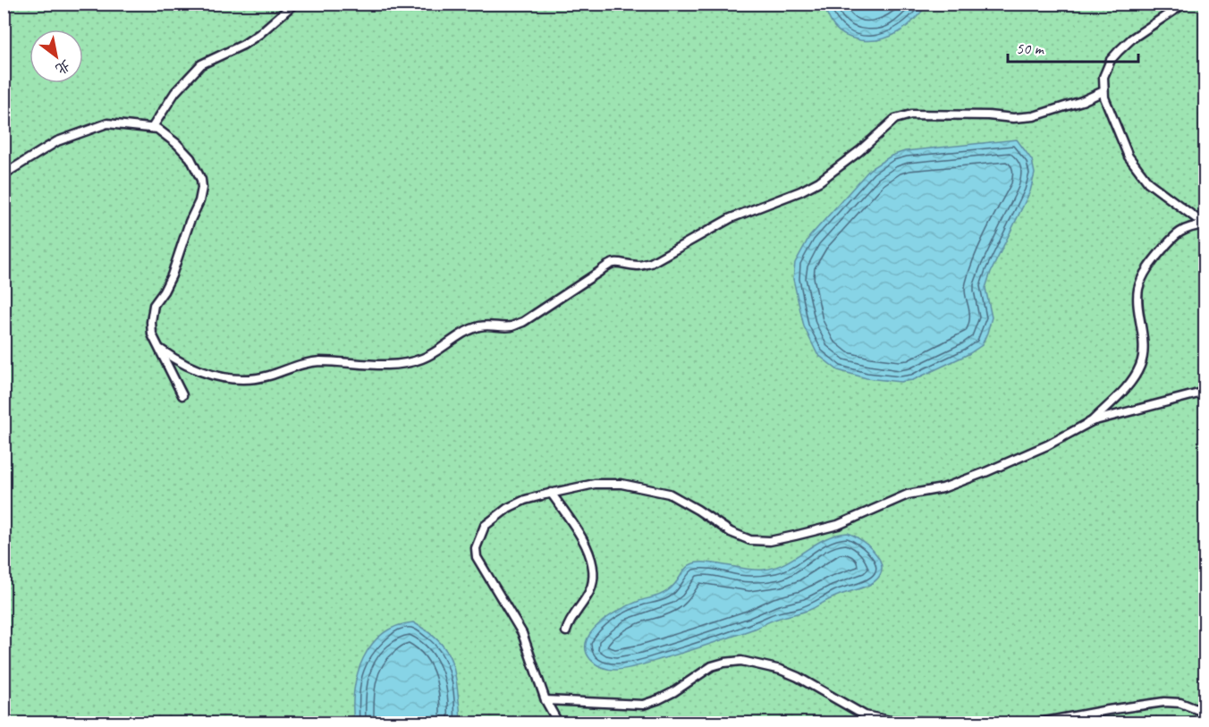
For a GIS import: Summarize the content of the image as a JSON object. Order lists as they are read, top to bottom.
{
  "scale_bar": "50 m",
  "north": "bottom right"
}
